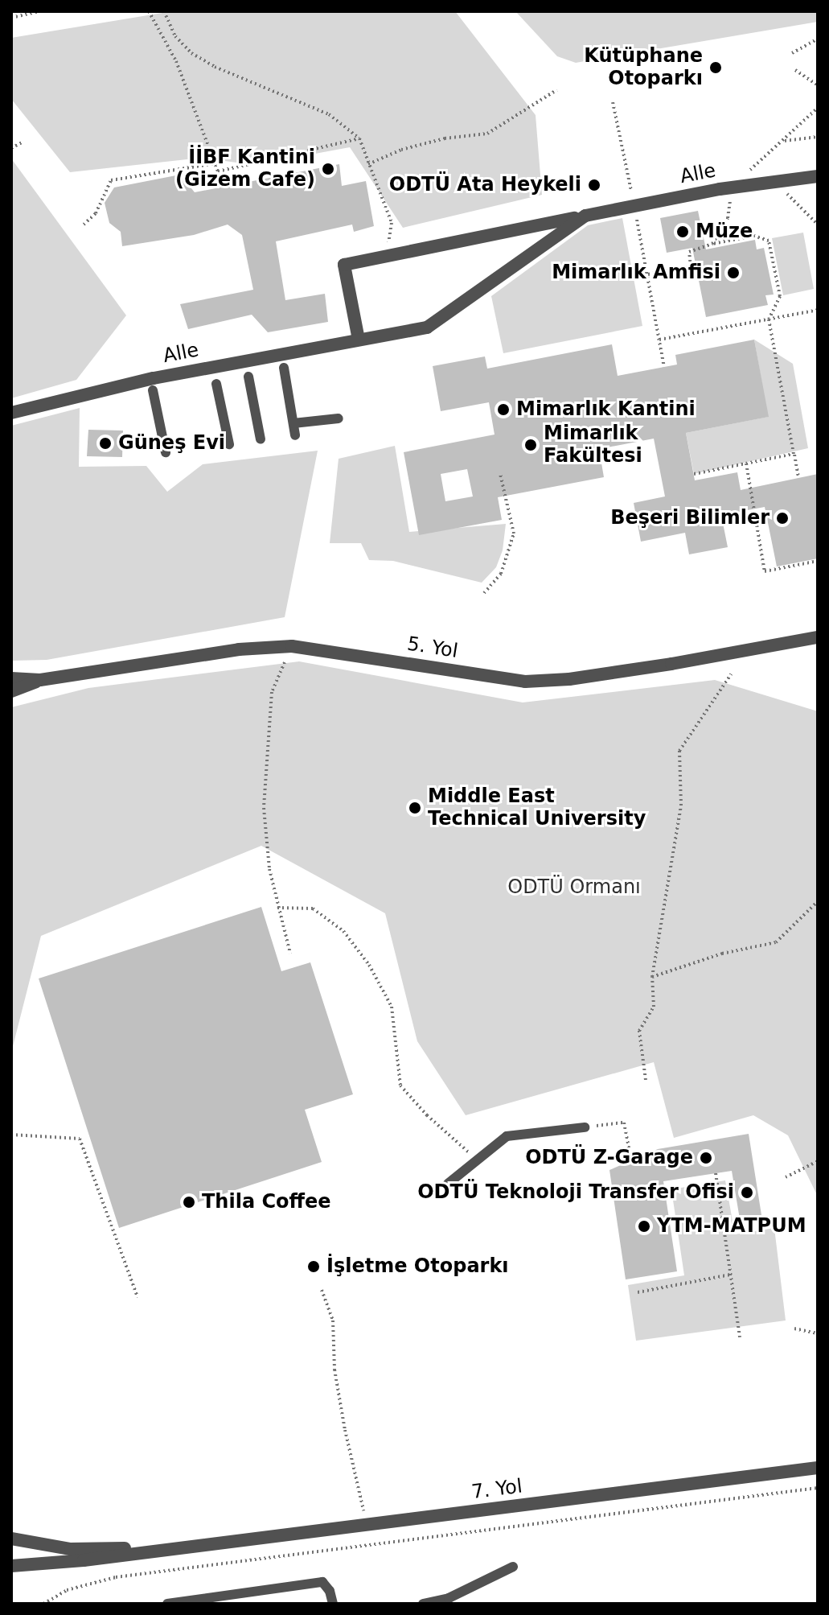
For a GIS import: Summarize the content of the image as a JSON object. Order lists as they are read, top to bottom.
{
  "streets": {
    "street": ["Alle", "5. Yol", "7. Yol"]
  },
  "parks": ["ODTÜ Ormanı"],
  "places": [
    "Kütüphane Otoparkı",
    "İİBF Kantini (Gizem Cafe)",
    "ODTÜ Ata Heykeli",
    "Müze",
    "Mimarlık Amfisi",
    "Mimarlık Kantini",
    "Güneş Evi",
    "Mimarlık Fakültesi",
    "Beşeri Bilimler",
    "Middle East Technical University",
    "ODTÜ Z-Garage",
    "ODTÜ Teknoloji Transfer Ofisi",
    "Thila Coffee",
    "YTM-MATPUM",
    "İşletme Otoparkı"
  ]
}
